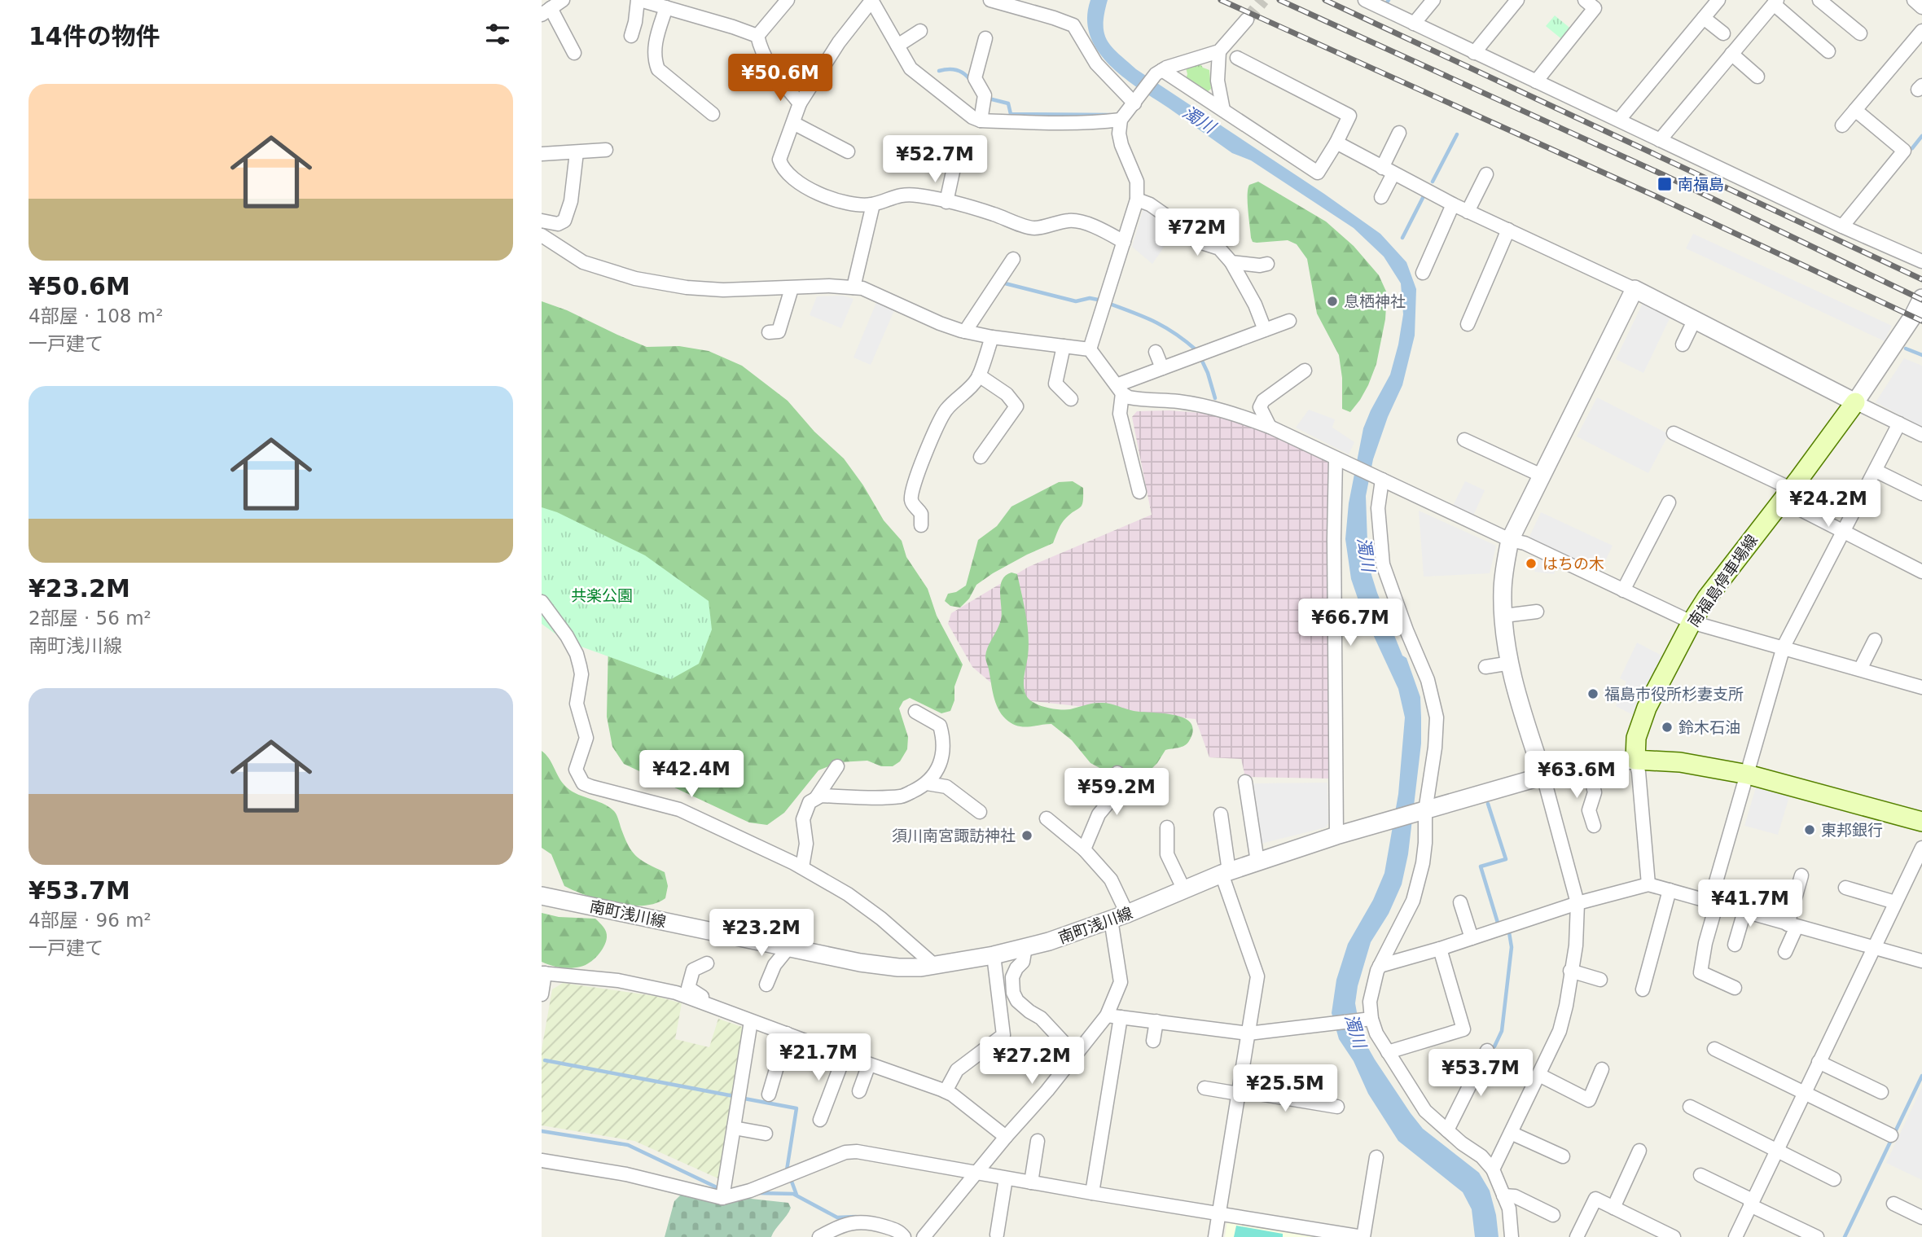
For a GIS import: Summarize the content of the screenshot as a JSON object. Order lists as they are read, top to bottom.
{
  "streets": {
    "main road": ["南福島停車場線"],
    "street": ["南町浅川線"]
  },
  "crossings": [
    ["南福島停車場線", "南町浅川線"]
  ],
  "water": ["濁川"],
  "parks": ["共楽公園"],
  "places": {
    "transit": ["南福島"],
    "other": [
      "息栖神社",
      "はちの木",
      "福島市役所杉妻支所",
      "鈴木石油",
      "東邦銀行",
      "須川南宮諏訪神社"
    ]
  },
  "page": {
    "heading": "14件の物件",
    "price": [
      "¥50.6M",
      "¥52.7M",
      "¥72M",
      "¥24.2M",
      "¥66.7M",
      "¥42.4M",
      "¥63.6M",
      "¥59.2M",
      "¥41.7M",
      "¥23.2M",
      "¥21.7M",
      "¥27.2M",
      "¥53.7M",
      "¥25.5M"
    ],
    "list": [
      {
        "name": "¥50.6M",
        "note": "4部屋 · 108 m² · 一戸建て"
      },
      {
        "name": "¥23.2M",
        "note": "2部屋 · 56 m² · 南町浅川線"
      },
      {
        "name": "¥53.7M",
        "note": "4部屋 · 96 m² · 一戸建て"
      }
    ]
  }
}
